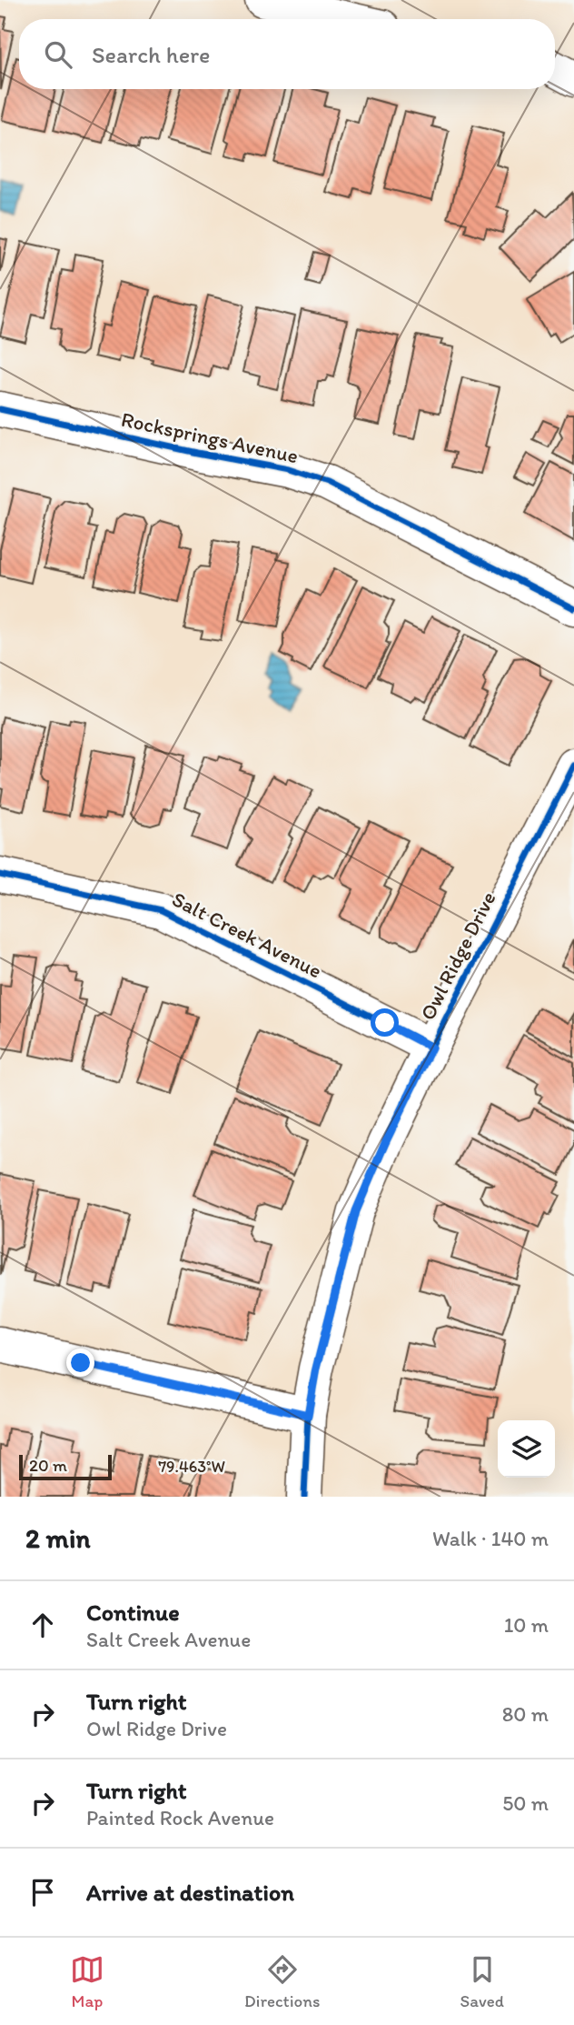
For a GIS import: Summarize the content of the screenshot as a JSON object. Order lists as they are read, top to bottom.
{
  "streets": {
    "street": ["Rocksprings Avenue", "Salt Creek Avenue", "Owl Ridge Drive"]
  },
  "crossings": [
    ["Salt Creek Avenue", "Owl Ridge Drive"]
  ],
  "scale_bar": "20 m",
  "page": {
    "search": "Search here",
    "scale": "20 m",
    "heading": ["2 min", "Walk · 140 m"],
    "list": [
      ["Continue", "Salt Creek Avenue", "10 m"],
      ["Turn right", "Owl Ridge Drive", "80 m"],
      ["Turn right", "Painted Rock Avenue", "50 m"],
      "Arrive at destination"
    ],
    "nav": ["Map", "Directions", "Saved"]
  },
  "coordinates": ["79.463°W"]
}
